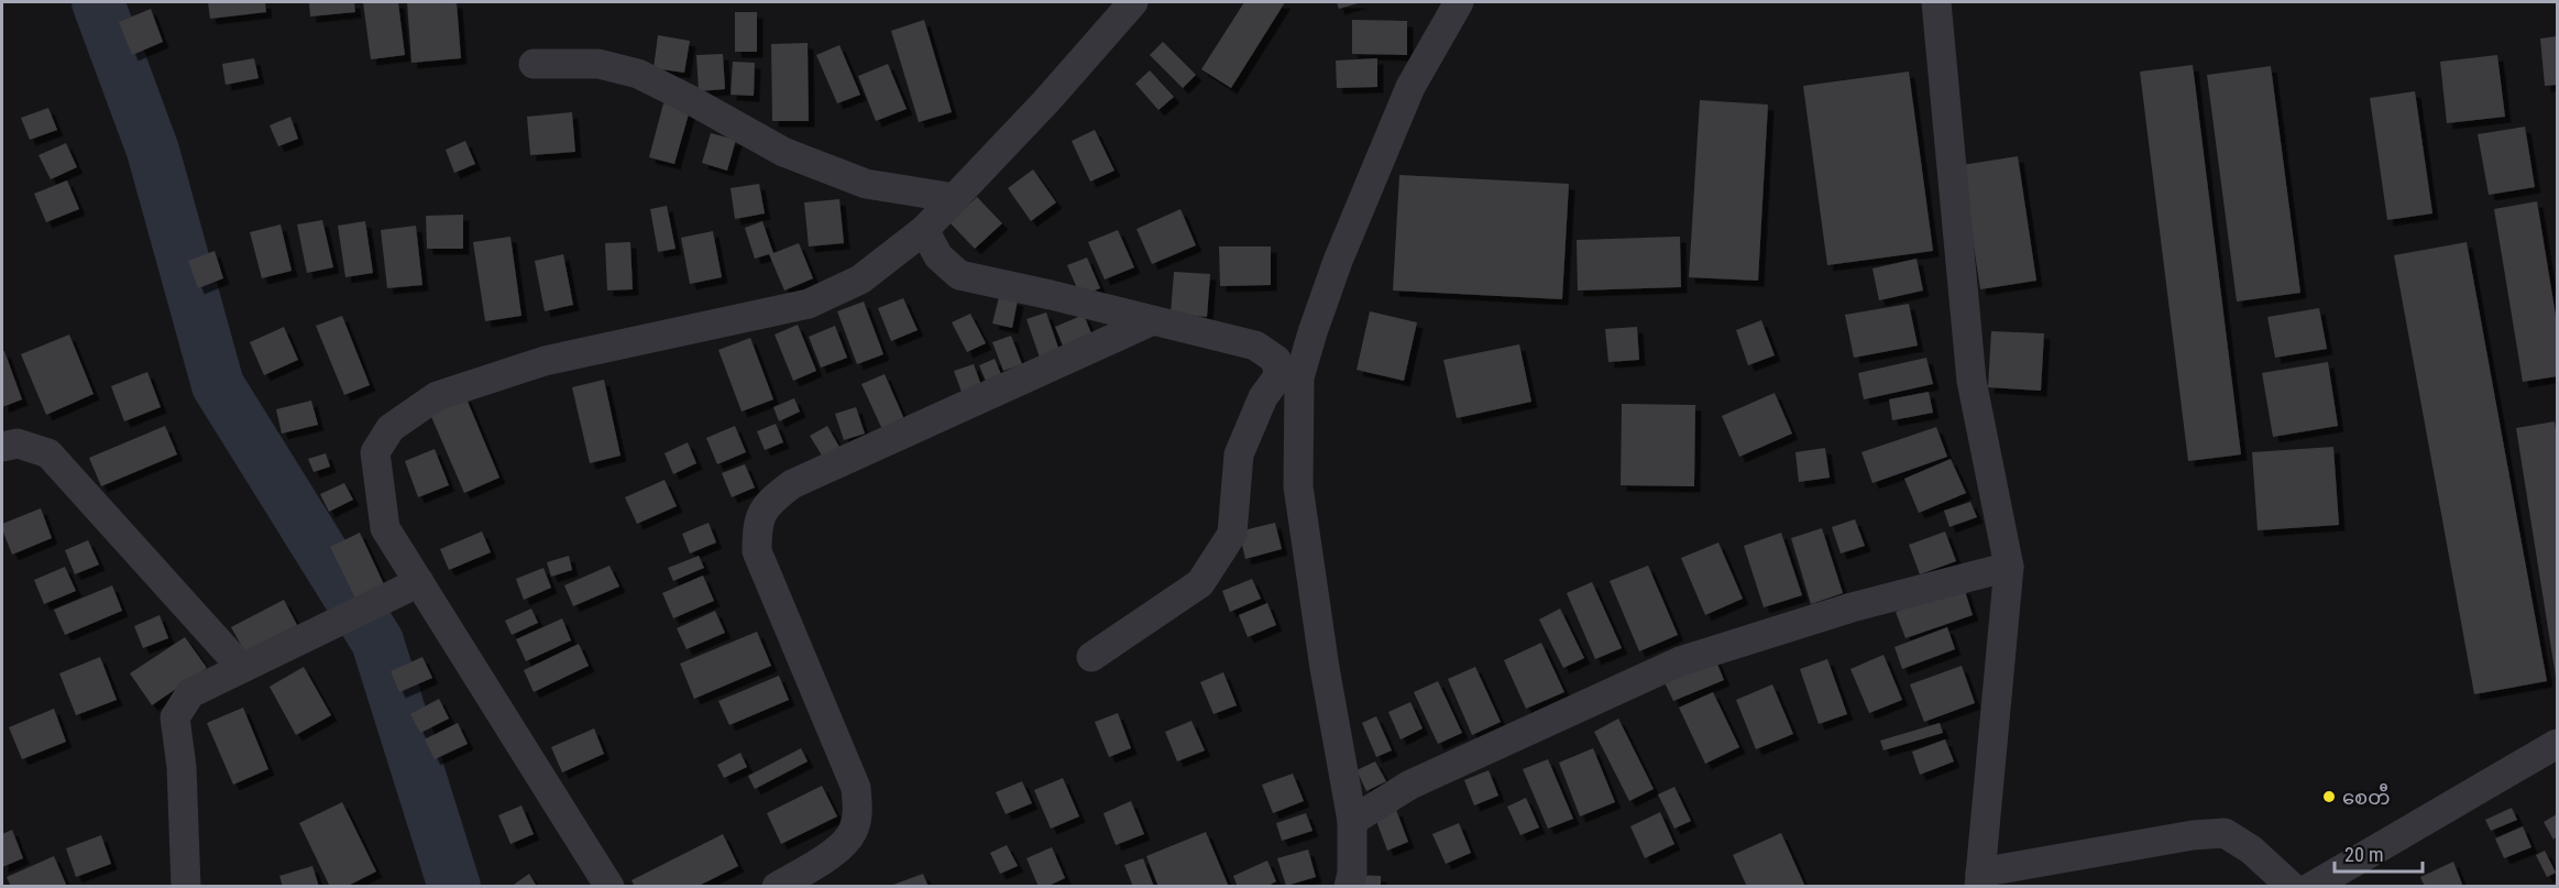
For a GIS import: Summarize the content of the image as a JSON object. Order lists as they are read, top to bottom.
{
  "places": ["စေတီ"],
  "scale_bar": "20 m"
}
